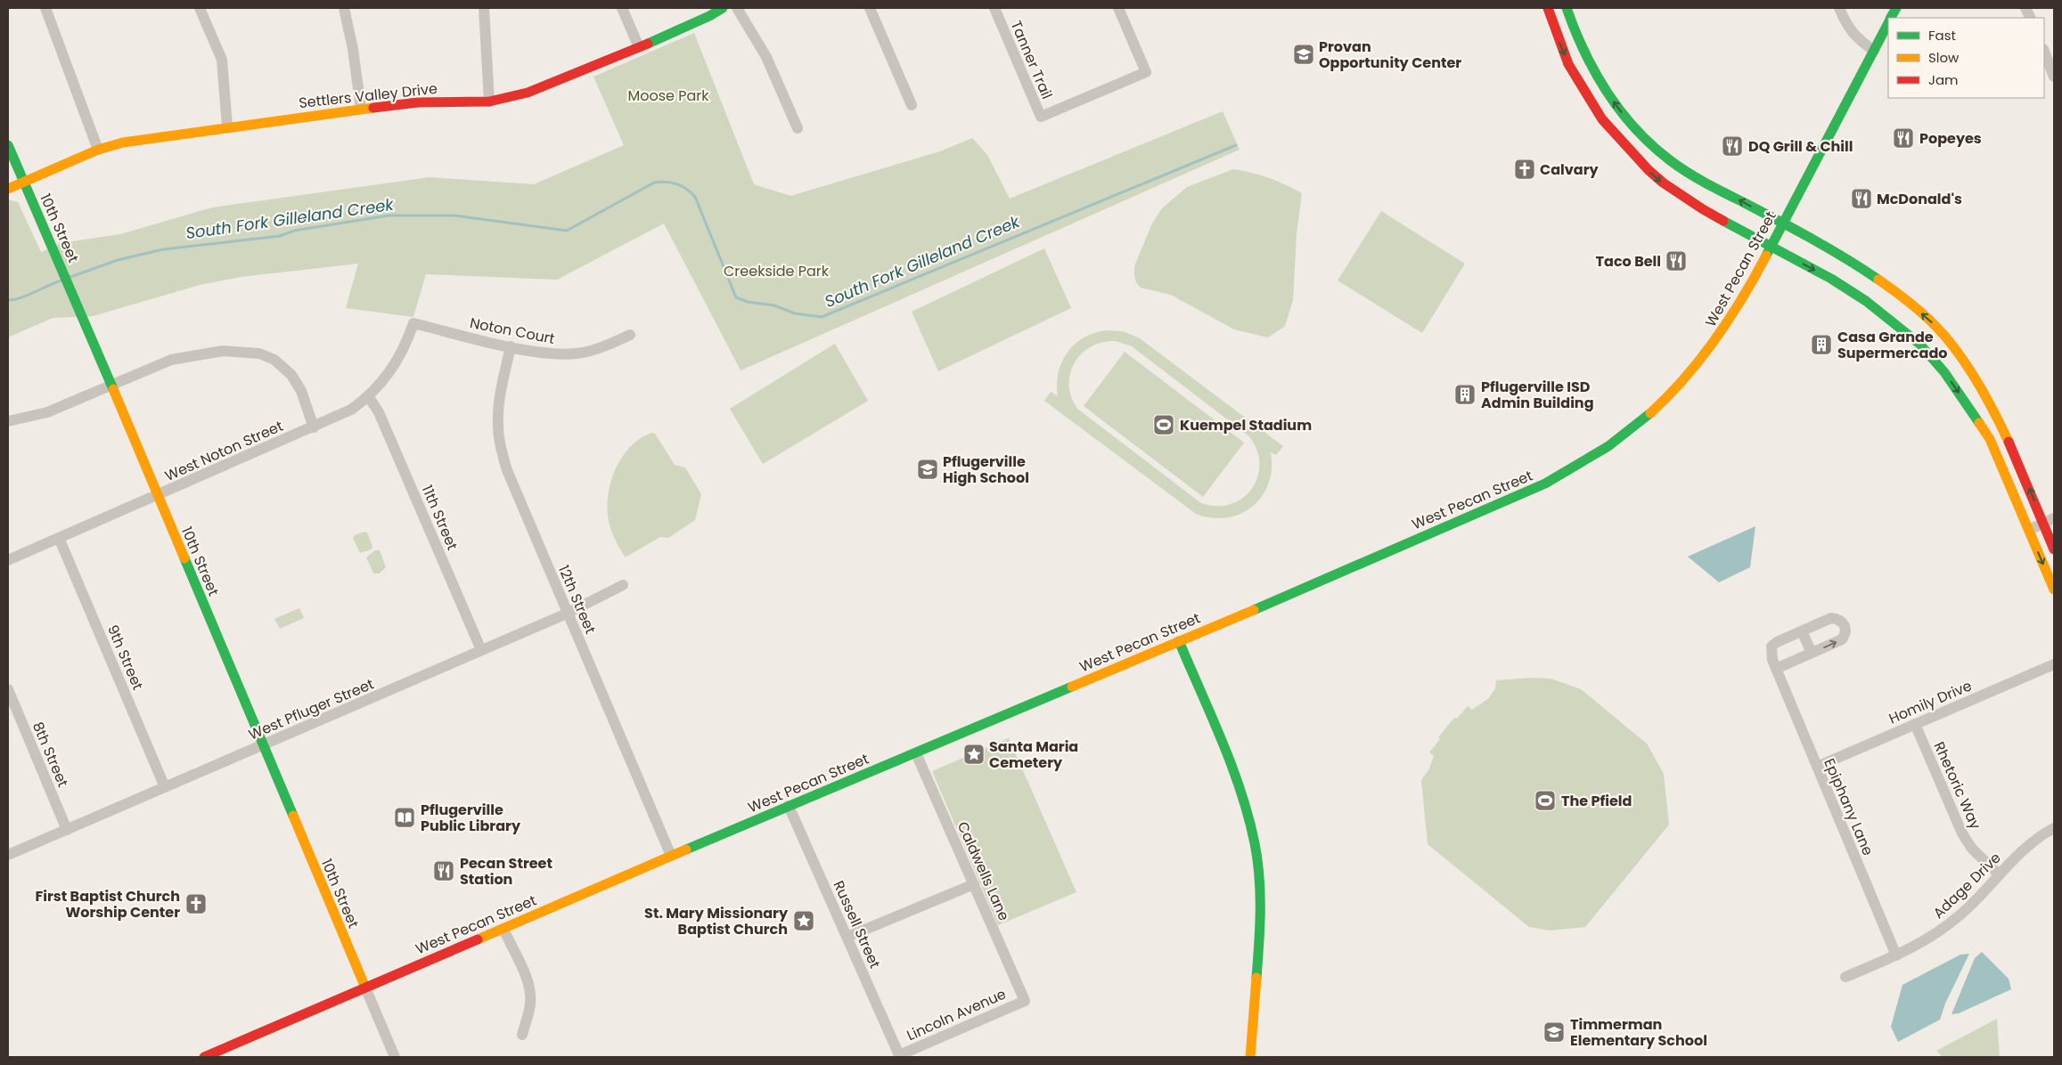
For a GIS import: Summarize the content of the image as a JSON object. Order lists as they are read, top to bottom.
{
  "streets": {
    "main road": ["Settlers Valley Drive", "10th Street", "West Pecan Street"],
    "street": [
      "Tanner Trail",
      "Noton Court",
      "West Noton Street",
      "11th Street",
      "12th Street",
      "9th Street",
      "Homily Drive",
      "West Pfluger Street",
      "8th Street",
      "Rhetoric Way",
      "Epiphany Lane",
      "Caldwells Lane",
      "Adage Drive",
      "Russell Street",
      "Lincoln Avenue"
    ]
  },
  "crossings": [
    ["Settlers Valley Drive", "10th Street"],
    ["10th Street", "West Pecan Street"],
    ["10th Street", "West Noton Street"],
    ["10th Street", "West Pfluger Street"],
    ["West Pecan Street", "12th Street"],
    ["West Pecan Street", "Caldwells Lane"],
    ["West Pecan Street", "Russell Street"],
    ["Noton Court", "West Noton Street"],
    ["Noton Court", "12th Street"],
    ["West Noton Street", "11th Street"],
    ["West Noton Street", "9th Street"],
    ["11th Street", "West Pfluger Street"],
    ["12th Street", "West Pfluger Street"],
    ["9th Street", "West Pfluger Street"],
    ["Homily Drive", "Rhetoric Way"],
    ["Homily Drive", "Epiphany Lane"],
    ["West Pfluger Street", "8th Street"],
    ["Rhetoric Way", "Adage Drive"],
    ["Epiphany Lane", "Adage Drive"],
    ["Caldwells Lane", "Lincoln Avenue"],
    ["Russell Street", "Lincoln Avenue"]
  ],
  "water": ["South Fork Gilleland Creek"],
  "parks": ["Moose Park", "Creekside Park"],
  "places": {
    "school or university": ["Provan Opportunity Center", "Pflugerville High School", "Timmerman Elementary School"],
    "restaurant": [
      "Popeyes",
      "DQ Grill & Chill",
      "McDonald's",
      "Taco Bell",
      "Pecan Street Station"
    ],
    "church": ["Calvary", "First Baptist Church Worship Center"],
    "building": ["Casa Grande Supermercado", "Pflugerville ISD Admin Building"],
    "sports": ["Kuempel Stadium", "The Pfield"],
    "place": ["Santa Maria Cemetery", "St. Mary Missionary Baptist Church"],
    "library": ["Pflugerville Public Library"]
  },
  "legend": ["Fast", "Slow", "Jam"]
}
